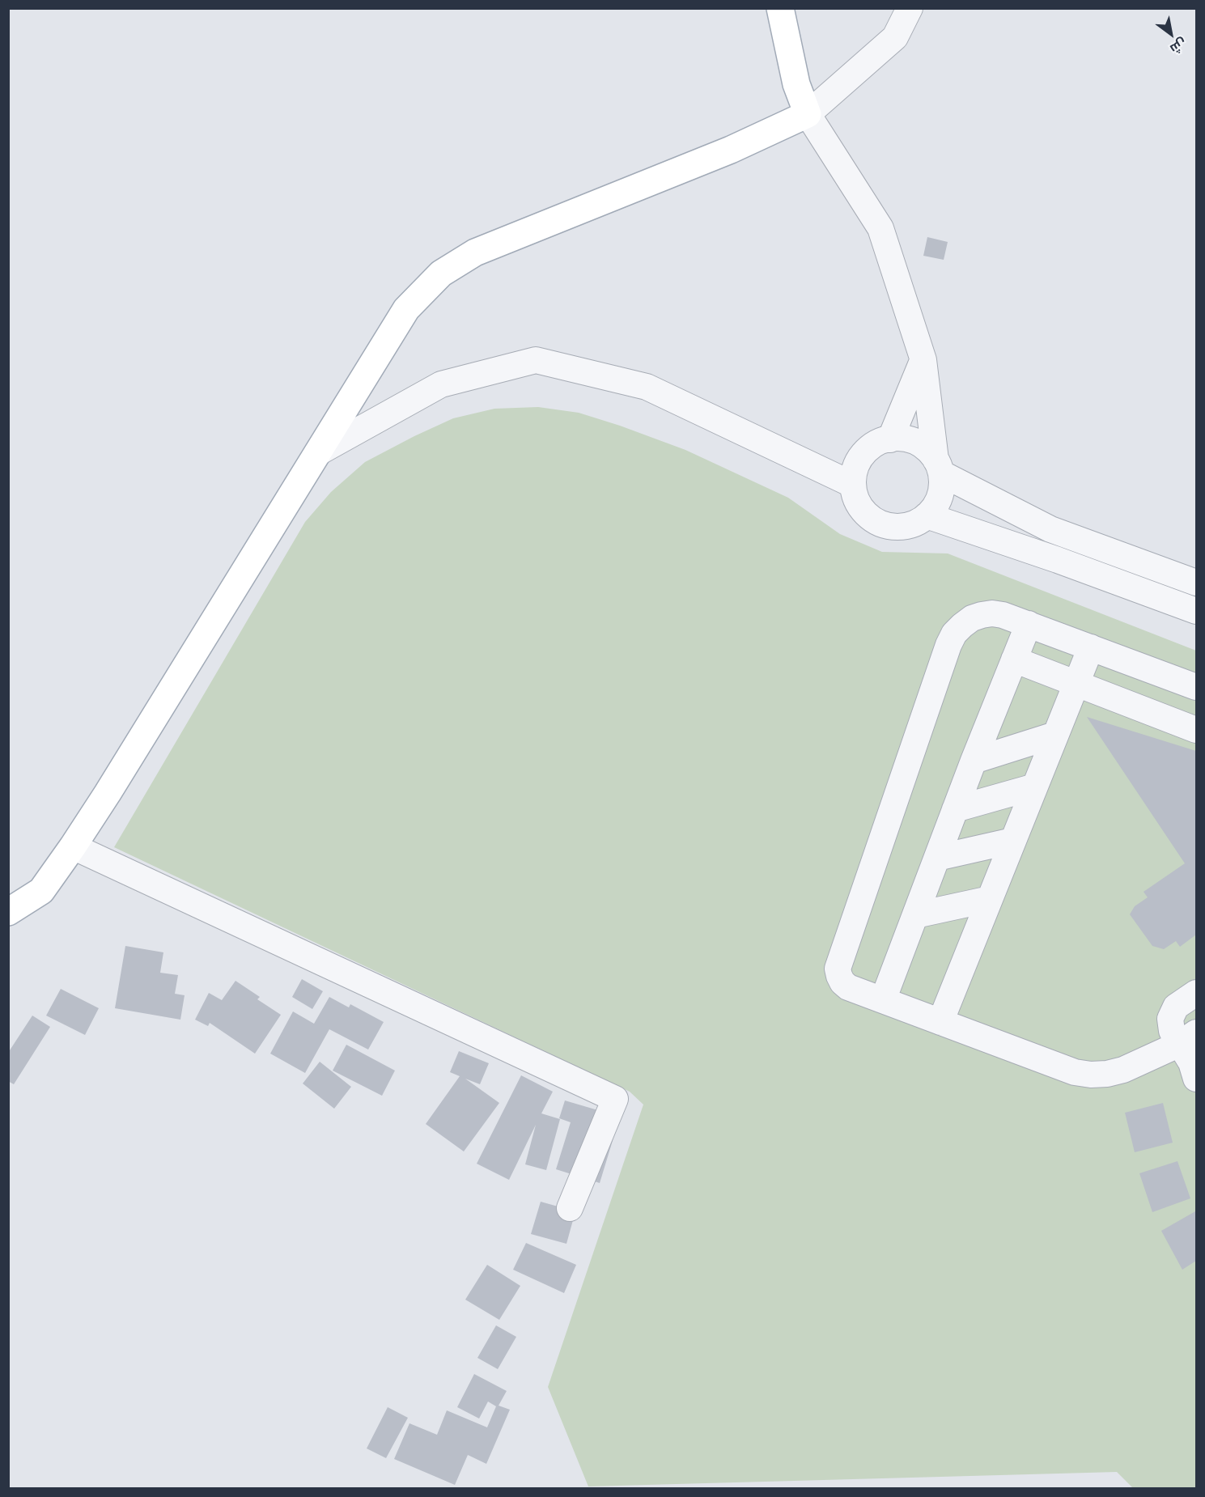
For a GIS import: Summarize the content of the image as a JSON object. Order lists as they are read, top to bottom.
{
  "north": "bottom right"
}
